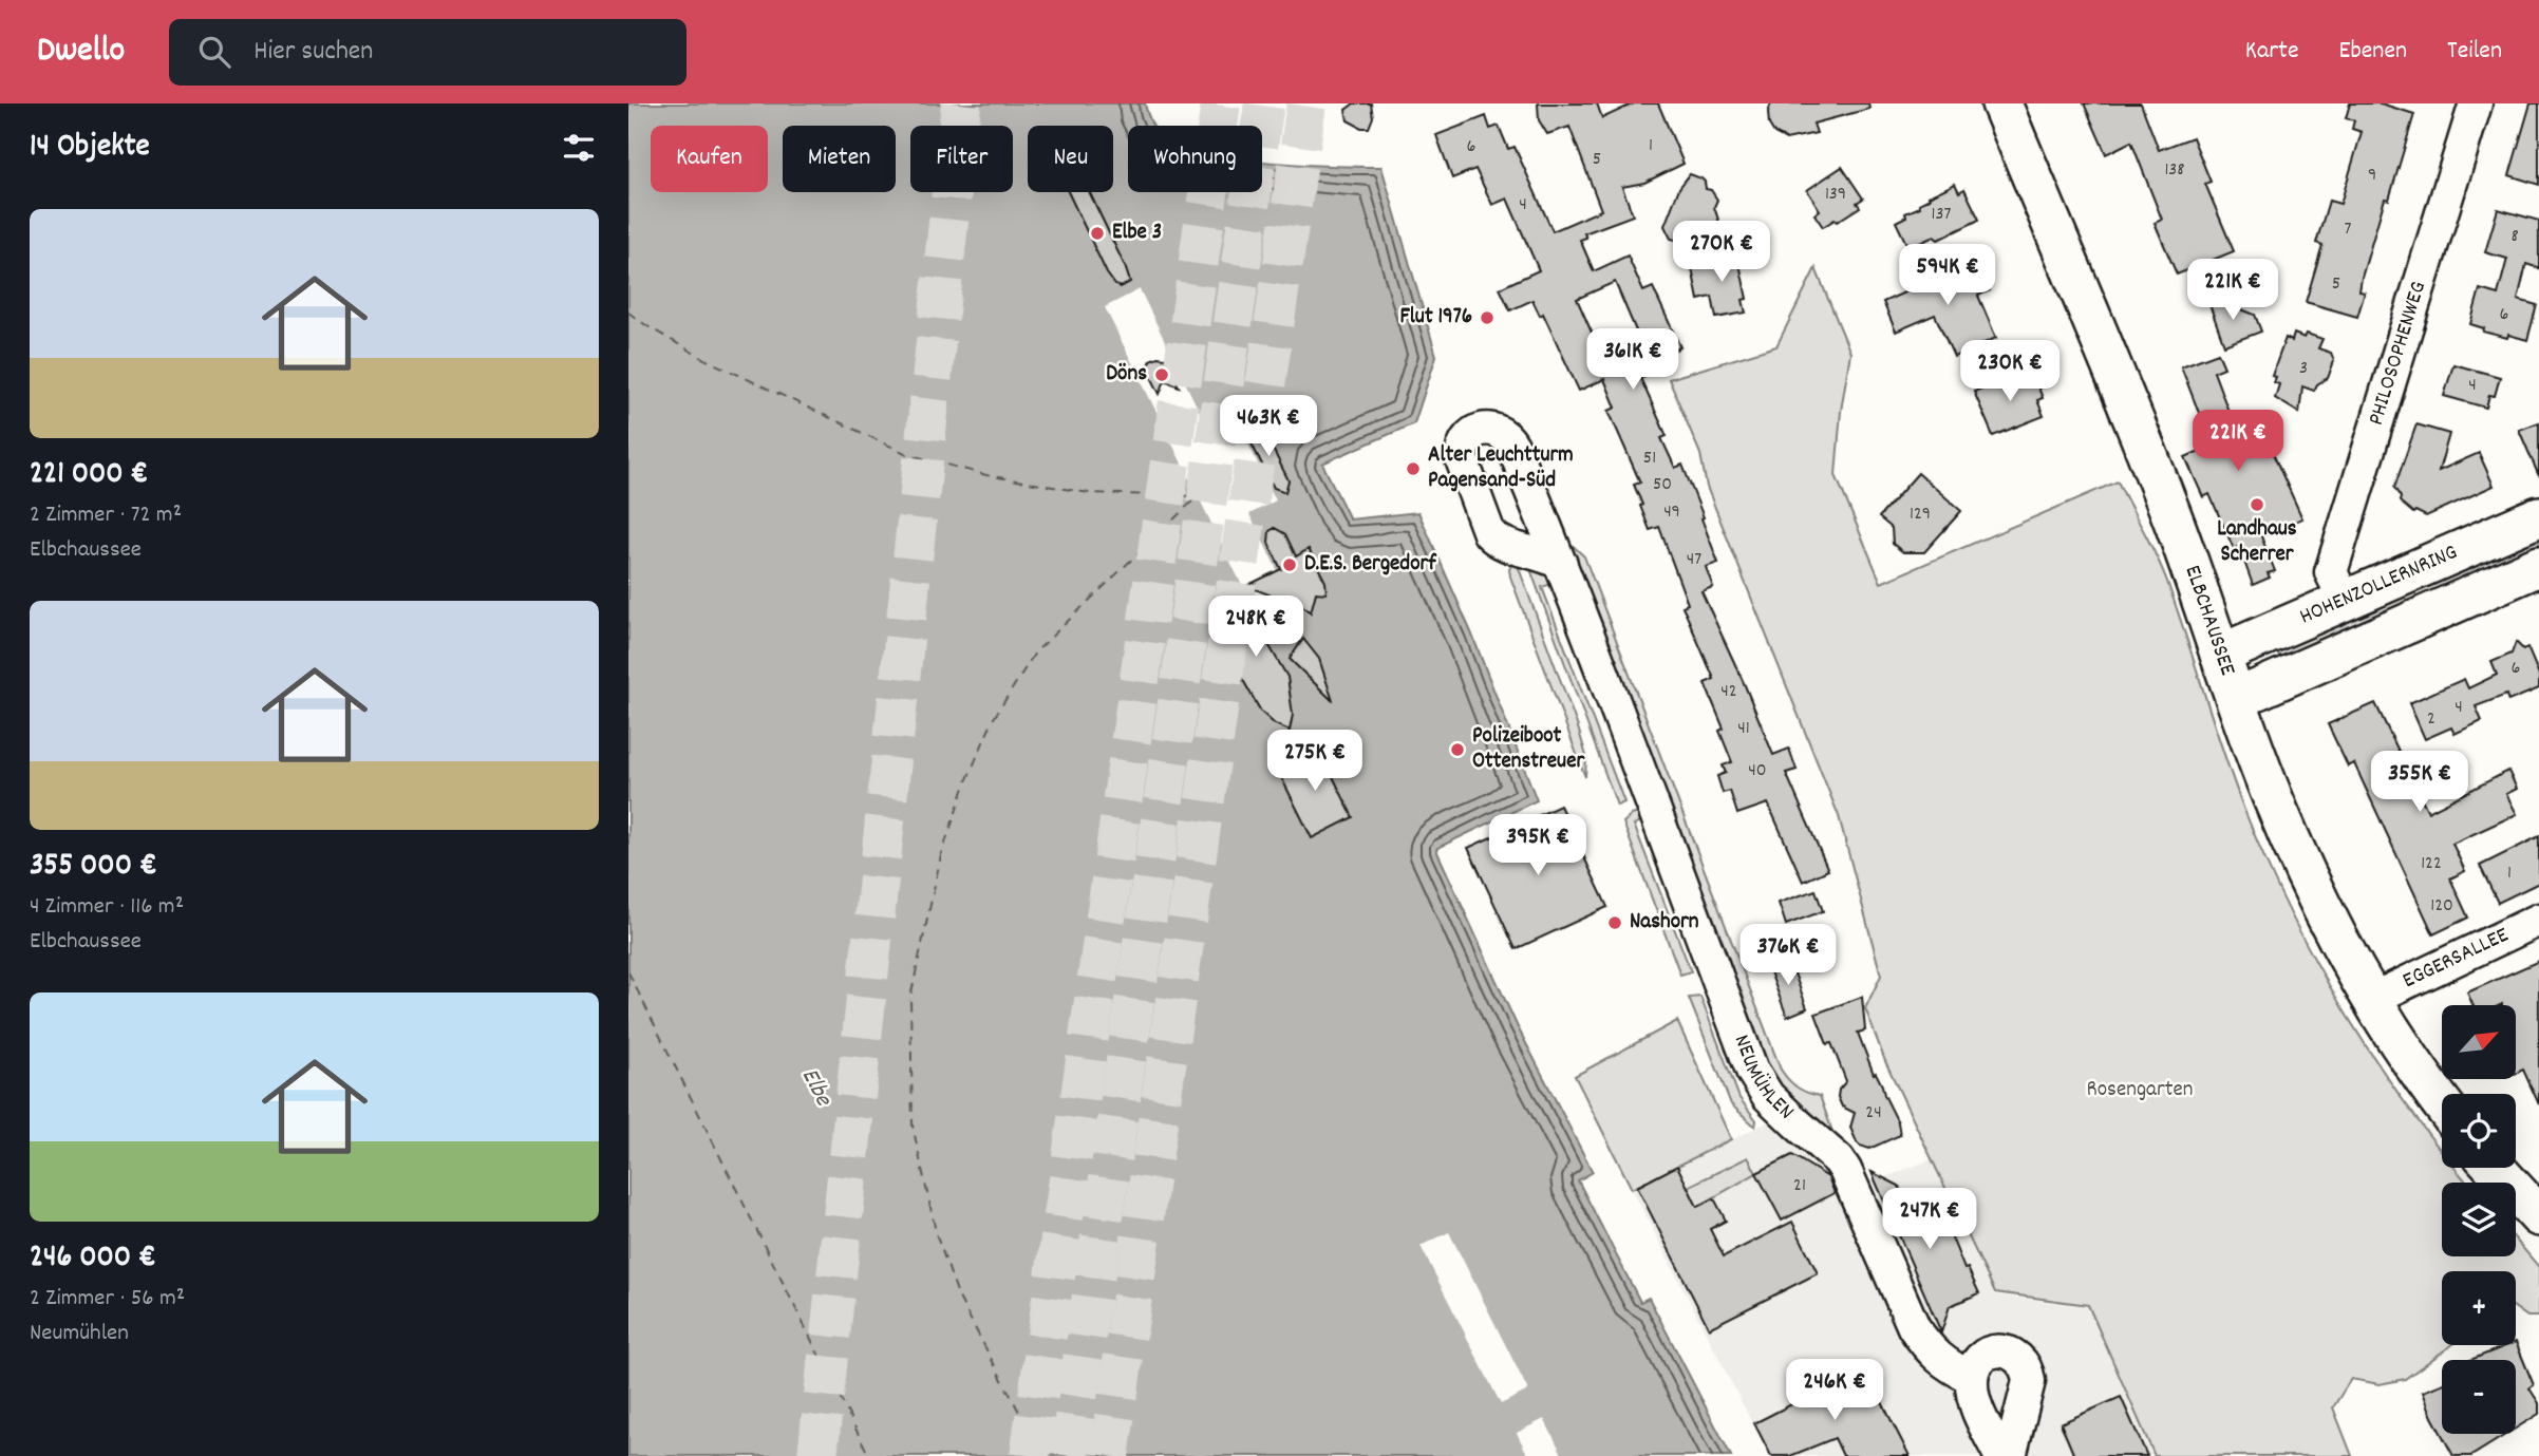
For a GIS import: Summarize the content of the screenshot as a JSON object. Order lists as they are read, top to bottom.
{
  "streets": {
    "main road": ["HOHENZOLLERNRING", "ELBCHAUSSEE"],
    "street": ["PHILOSOPHENWEG", "EGGERSALLEE", "NEUMÜHLEN"]
  },
  "crossings": [
    ["PHILOSOPHENWEG", "HOHENZOLLERNRING"],
    ["HOHENZOLLERNRING", "ELBCHAUSSEE"],
    ["ELBCHAUSSEE", "EGGERSALLEE"]
  ],
  "water": ["Elbe"],
  "parks": ["Rosengarten"],
  "places": [
    "Elbe 3",
    "Flut 1976",
    "Döns",
    "Alter Leuchtturm Pagensand-Süd",
    "Landhaus Scherrer",
    "D.E.S. Bergedorf",
    "Polizeiboot Ottenstreuer",
    "Nashorn"
  ],
  "house_numbers": [
    "1",
    "6",
    "5",
    "138",
    "9",
    "139",
    "4",
    "137",
    "7",
    "8",
    "5",
    "6",
    "3",
    "4",
    "51",
    "50",
    "49",
    "129",
    "47",
    "6",
    "42",
    "4",
    "2",
    "41",
    "40",
    "122",
    "1",
    "120",
    "24",
    "21"
  ],
  "north": "top right",
  "page": {
    "header": "Dwello",
    "search": "Hier suchen",
    "nav": ["Karte", "Ebenen", "Teilen"],
    "heading": "14 Objekte",
    "chip": [
      "Kaufen",
      "Mieten",
      "Filter",
      "Neu",
      "Wohnung"
    ],
    "list": [
      {
        "name": "221 000 €",
        "note": "2 Zimmer · 72 m² · Elbchaussee"
      },
      {
        "name": "355 000 €",
        "note": "4 Zimmer · 116 m² · Elbchaussee"
      },
      {
        "name": "246 000 €",
        "note": "2 Zimmer · 56 m² · Neumühlen"
      }
    ],
    "price": [
      "270K €",
      "594K €",
      "221K €",
      "361K €",
      "230K €",
      "463K €",
      "221K €",
      "248K €",
      "275K €",
      "355K €",
      "395K €",
      "376K €",
      "247K €",
      "246K €"
    ],
    "map_buttons": ["+", "−"]
  }
}
